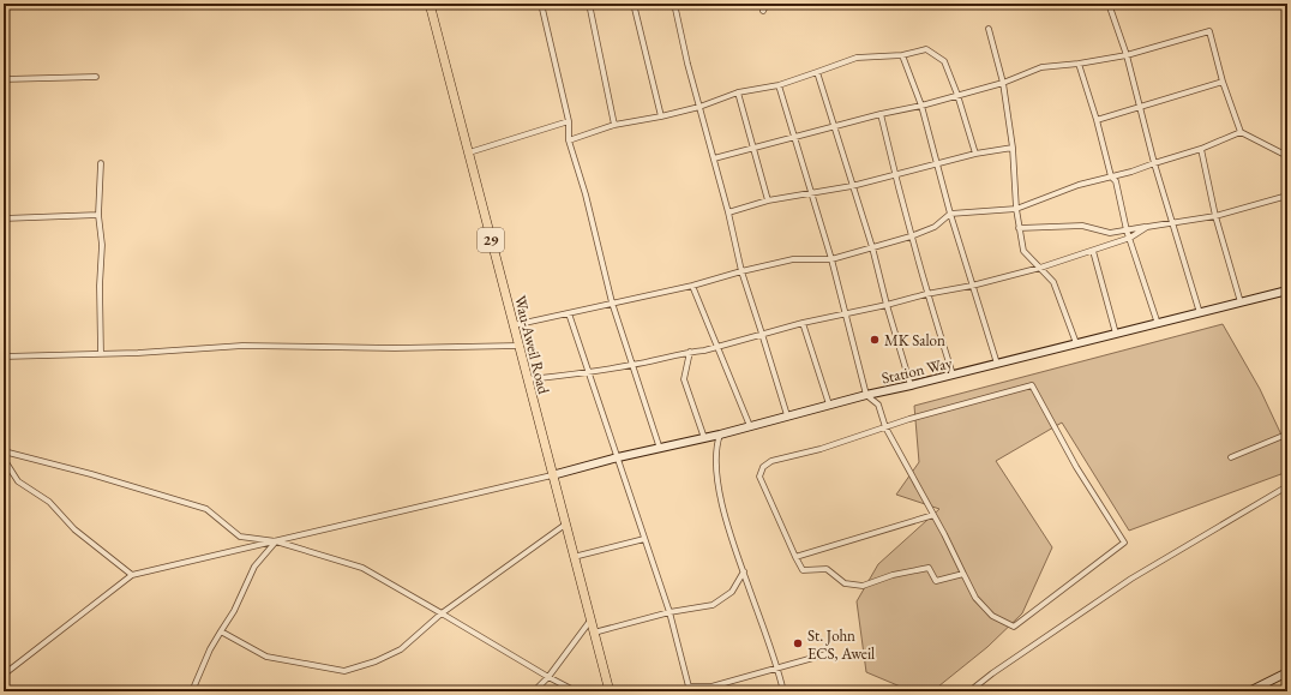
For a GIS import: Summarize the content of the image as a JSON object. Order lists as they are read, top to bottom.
{
  "streets": {
    "main road": ["29", "Wau-Aweil Road", "Station Way"]
  },
  "crossings": [
    ["Wau-Aweil Road", "Station Way"]
  ],
  "places": ["MK Salon", "St. John ECS, Aweil"]
}
